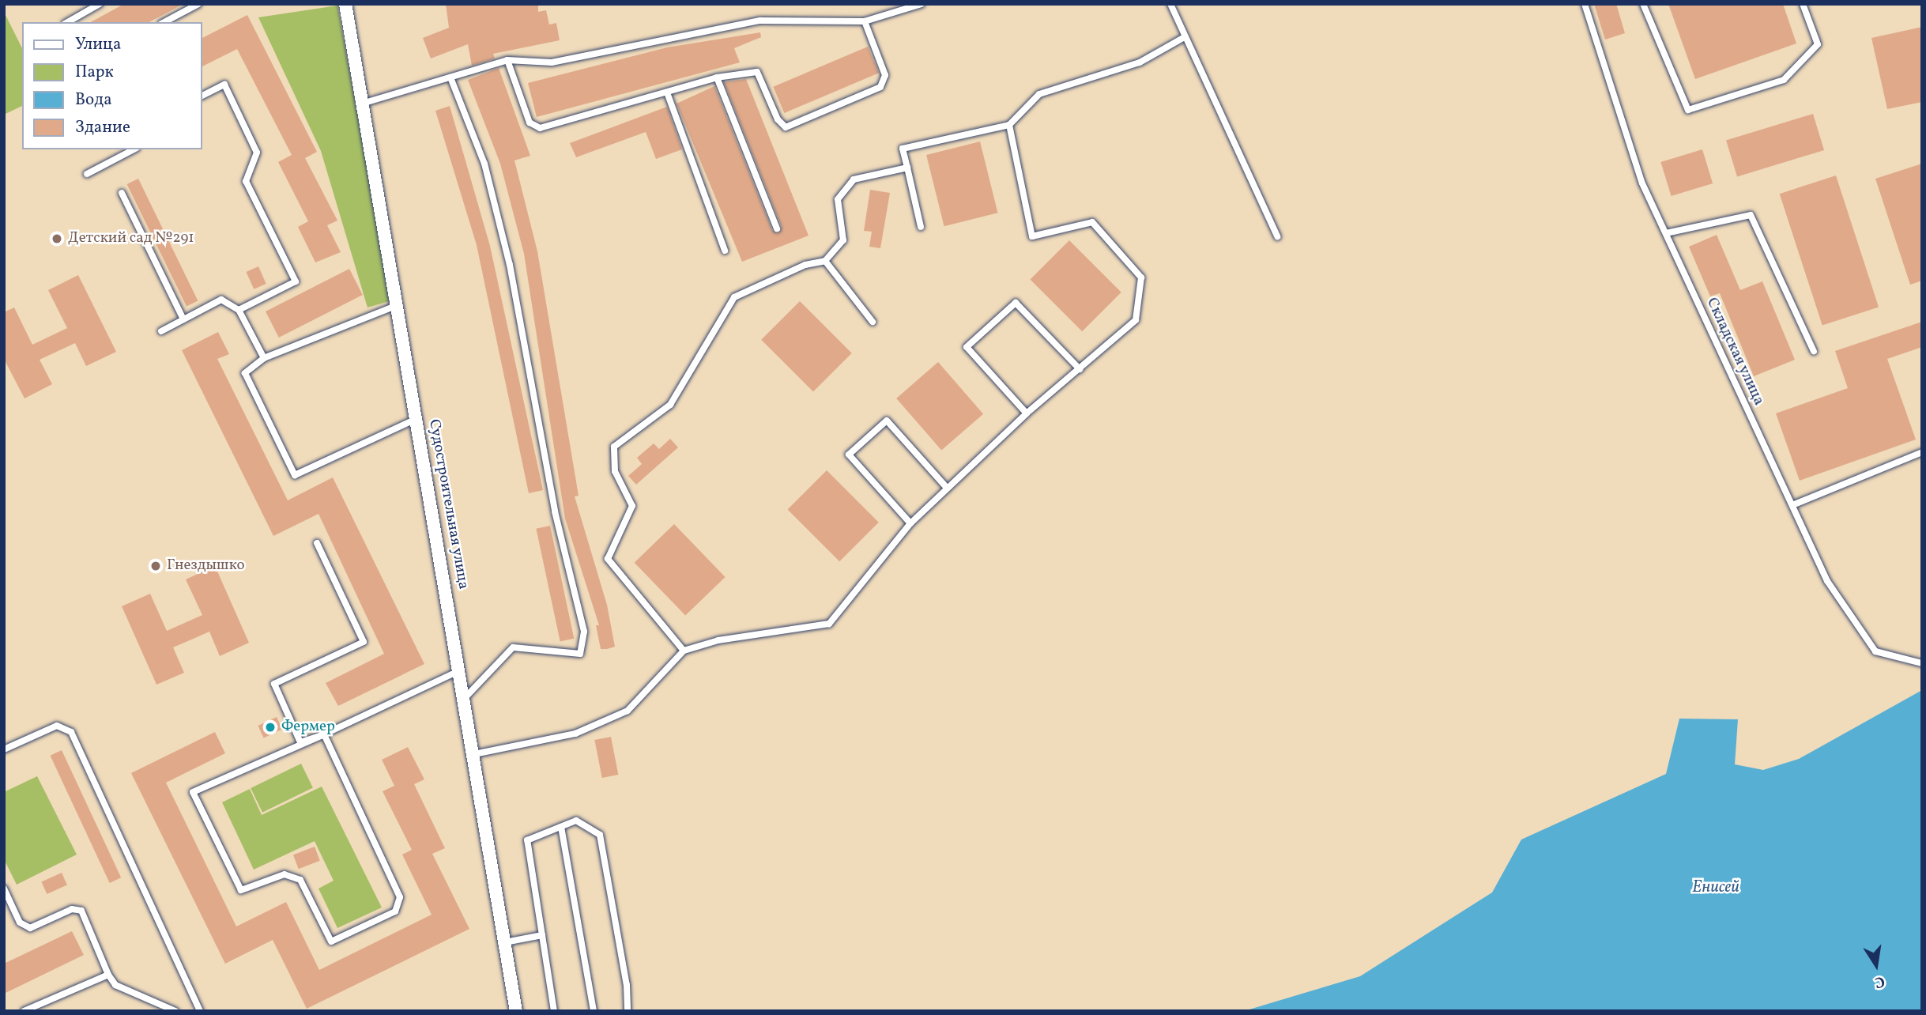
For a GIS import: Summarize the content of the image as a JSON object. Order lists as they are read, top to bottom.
{
  "streets": {
    "street": ["Судостроительная улица"],
    "lane": ["Складская улица"]
  },
  "water": ["Енисей"],
  "places": ["Детский сад №291", "Гнездышко", "Фермер"],
  "legend": [
    "Улица",
    "Парк",
    "Вода",
    "Здание"
  ],
  "north": "bottom"
}
